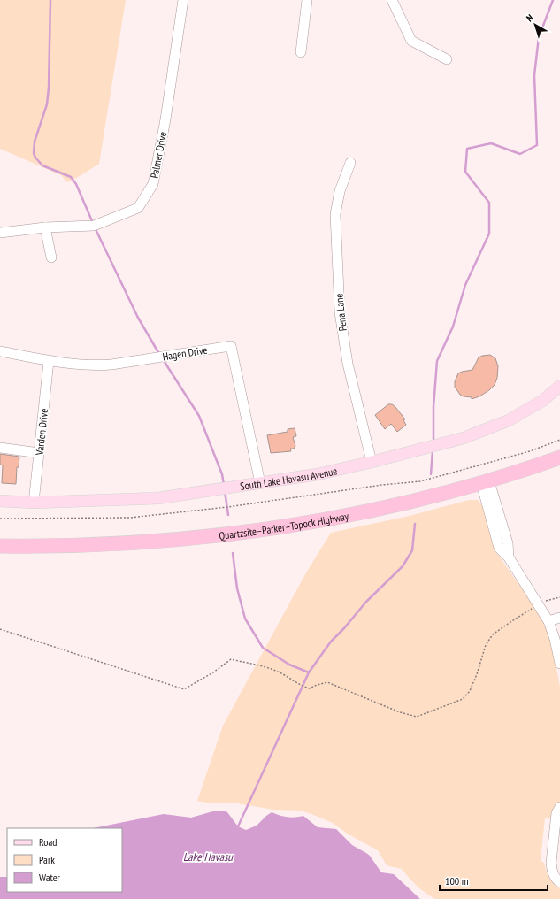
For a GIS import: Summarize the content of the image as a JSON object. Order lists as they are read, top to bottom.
{
  "streets": {
    "highway": ["Quartzsite–Parker–Topock Highway"],
    "main road": ["South Lake Havasu Avenue"],
    "street": [
      "Palmer Drive",
      "Pena Lane",
      "Hagen Drive",
      "Varden Drive"
    ]
  },
  "crossings": [
    ["Pena Lane", "South Lake Havasu Avenue"],
    ["Hagen Drive", "Varden Drive"],
    ["Hagen Drive", "South Lake Havasu Avenue"],
    ["Varden Drive", "South Lake Havasu Avenue"]
  ],
  "water": ["Lake Havasu"],
  "legend": ["Road", "Park", "Water"],
  "scale_bar": "100 m",
  "north": "top left"
}
